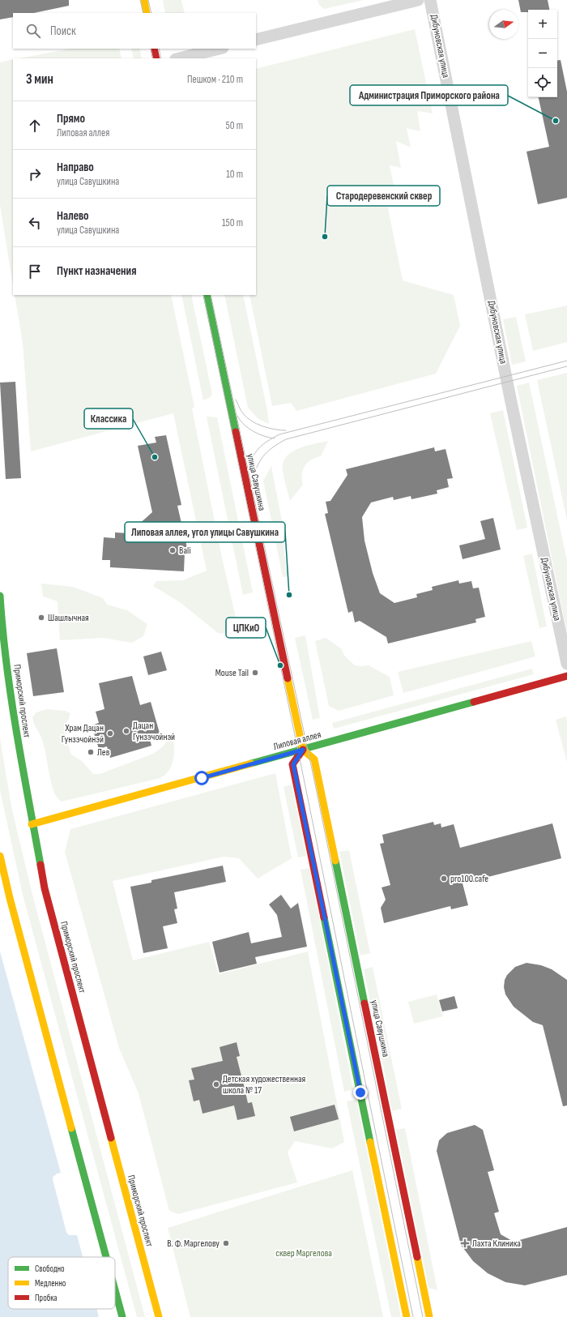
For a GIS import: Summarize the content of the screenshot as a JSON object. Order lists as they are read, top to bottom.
{
  "streets": {
    "main road": ["улица Савушкина", "Приморский проспект", "Липовая аллея"],
    "street": ["Дибуновская улица"]
  },
  "crossings": [
    ["улица Савушкина", "Липовая аллея"],
    ["Приморский проспект", "Липовая аллея"]
  ],
  "parks": ["сквер Маргелова"],
  "places": {
    "other": [
      "Администрация Приморского района",
      "Стародеревенский сквер",
      "Классика",
      "Bali",
      "Липовая аллея, угол улицы Савушкина",
      "Шашлычная",
      "ЦПКиО",
      "Mouse Tail",
      "Дацан Гунзэчойнэй",
      "Храм Дацан Гунзэчойнэй",
      "Лев",
      "pro100.cafe",
      "Детская художественная школа № 17",
      "В. Ф. Маргелову"
    ],
    "health": ["Лахта Клиника"]
  },
  "legend": ["Свободно", "Медленно", "Пробка"],
  "north": "right",
  "page": {
    "map_buttons": ["+", "−"],
    "search": "Поиск",
    "heading": ["3 мин", "Пешком · 210 m"],
    "list": [
      ["Прямо", "Липовая аллея", "50 m"],
      ["Направо", "улица Савушкина", "10 m"],
      ["Налево", "улица Савушкина", "150 m"],
      "Пункт назначения"
    ]
  }
}
